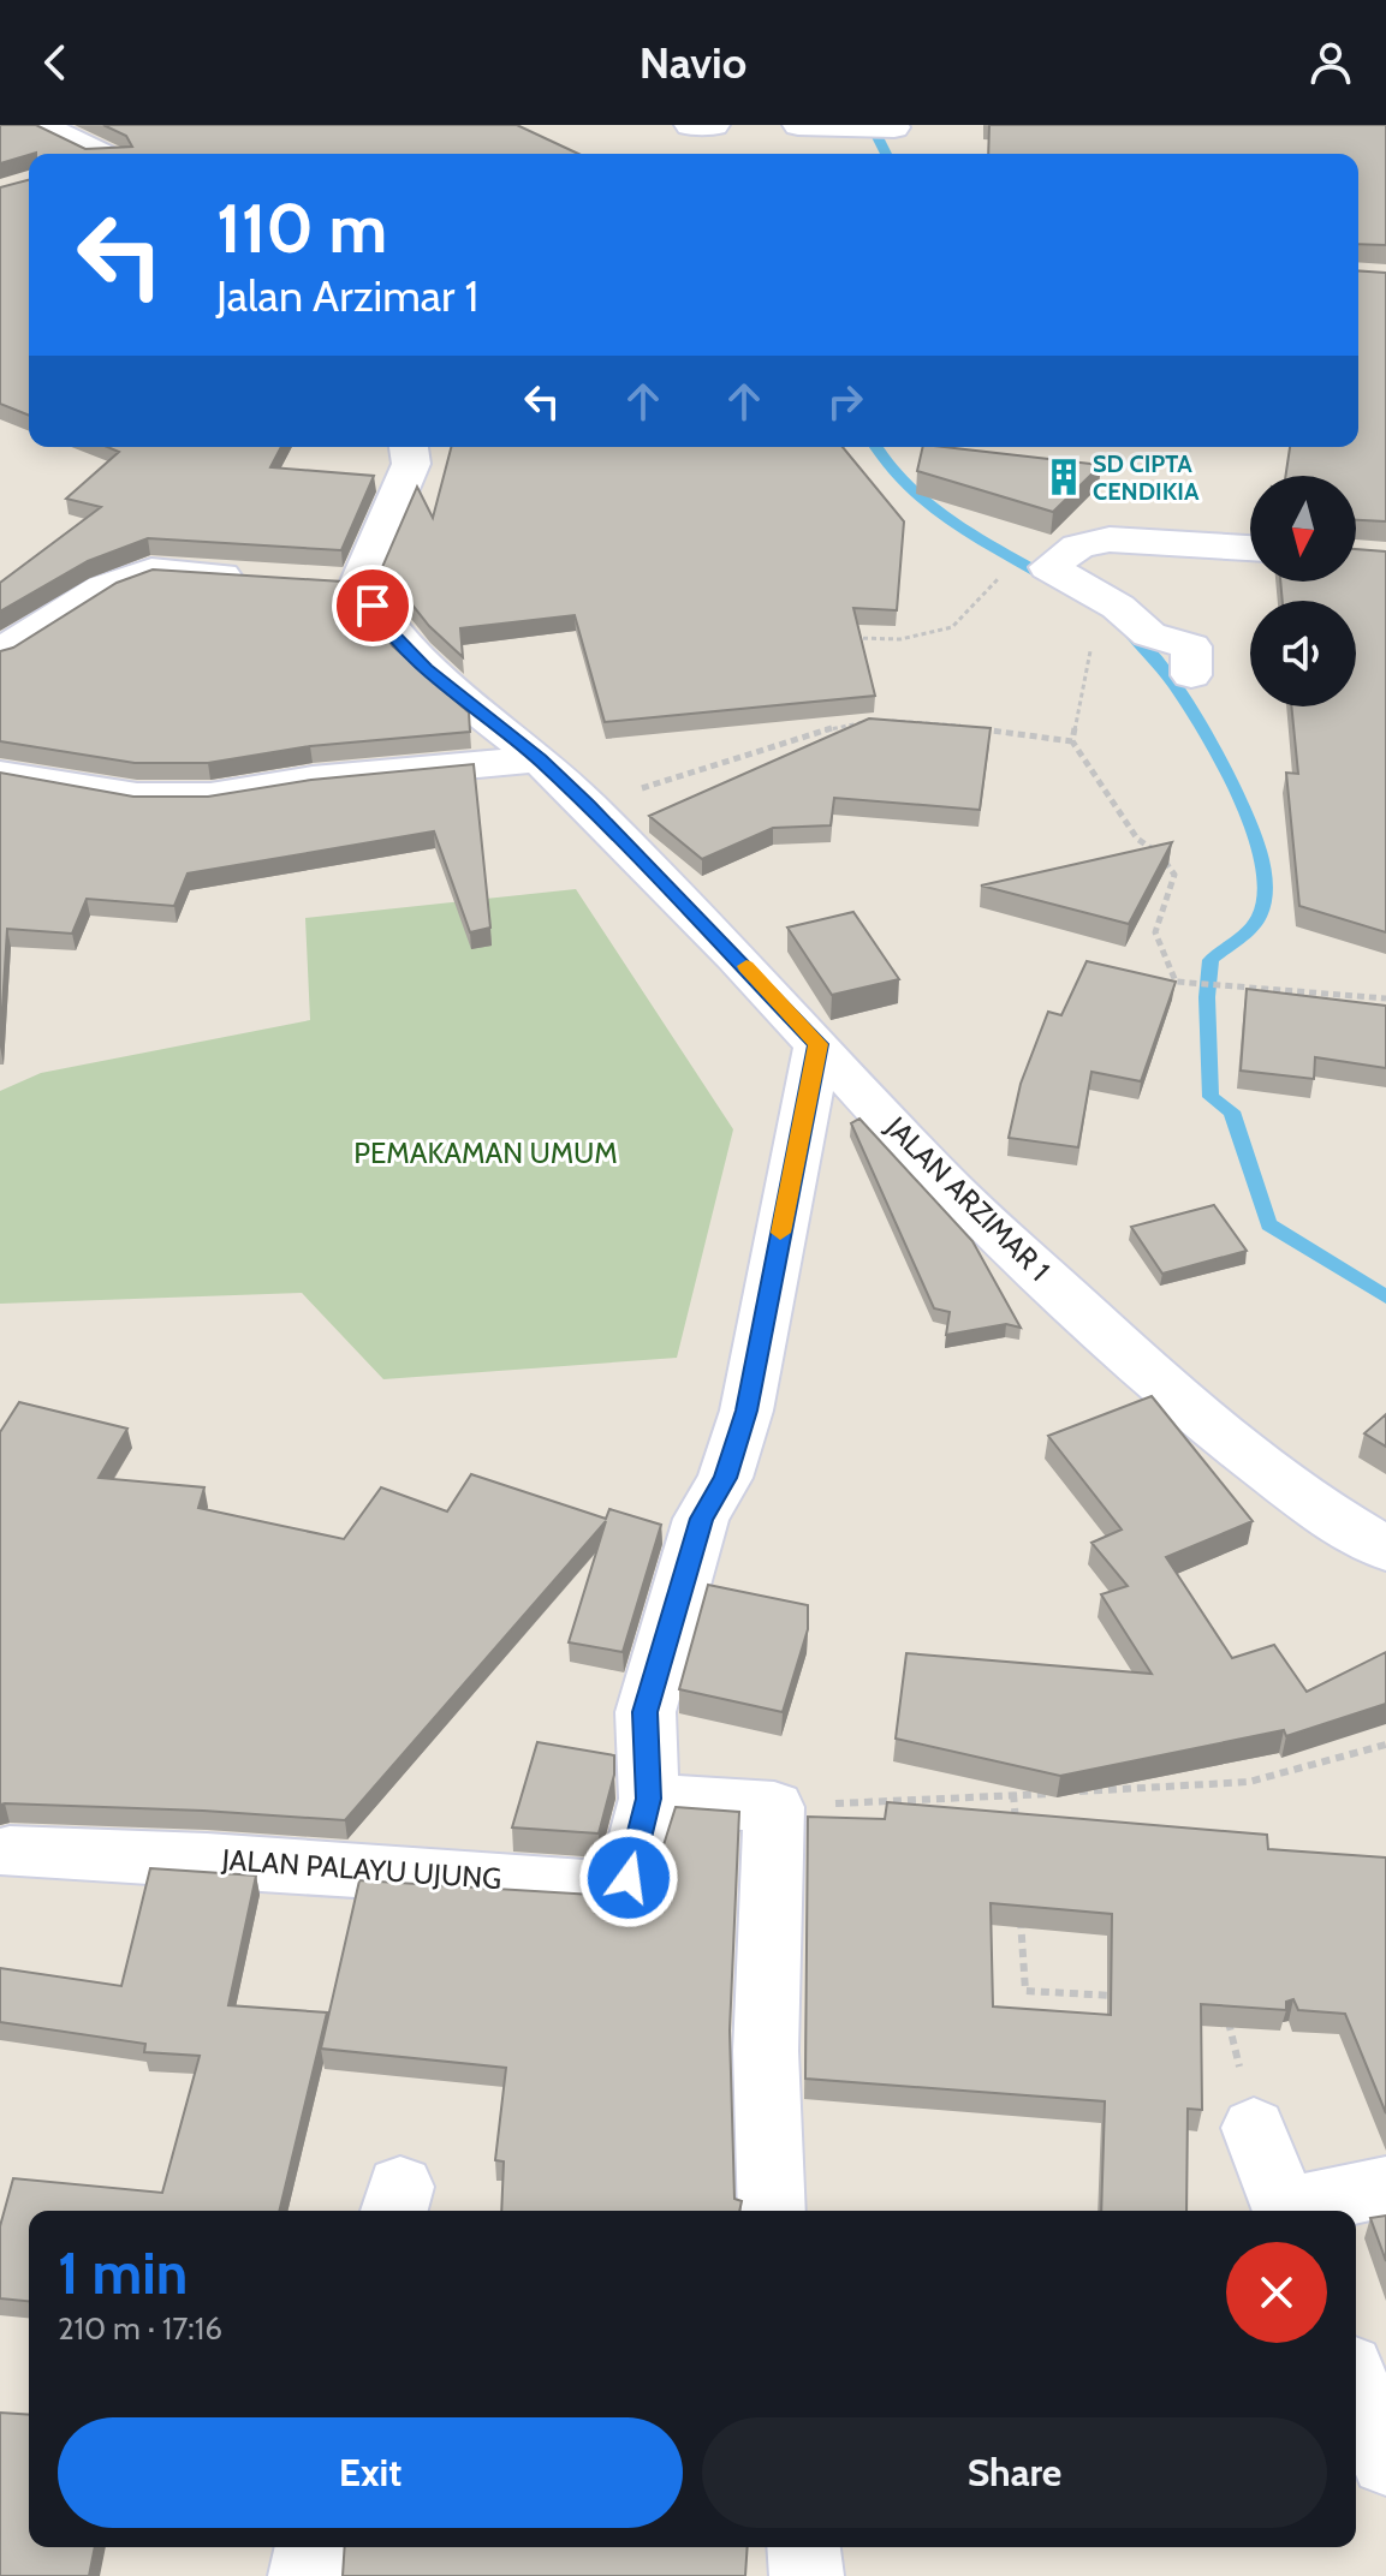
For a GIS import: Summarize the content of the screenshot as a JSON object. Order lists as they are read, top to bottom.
{
  "streets": {
    "street": ["JALAN ARZIMAR 1", "JALAN PALAYU UJUNG"]
  },
  "crossings": [
    ["JALAN ARZIMAR 1", "JALAN PALAYU UJUNG"]
  ],
  "parks": ["PEMAKAMAN UMUM"],
  "places": {
    "building": ["SD CIPTA CENDIKIA"]
  },
  "north": "bottom",
  "page": {
    "header": "Navio",
    "turn": ["110 m", "Jalan Arzimar 1"],
    "heading": ["1 min", "210 m · 17:16"],
    "buttons": ["Exit", "Share"]
  }
}
